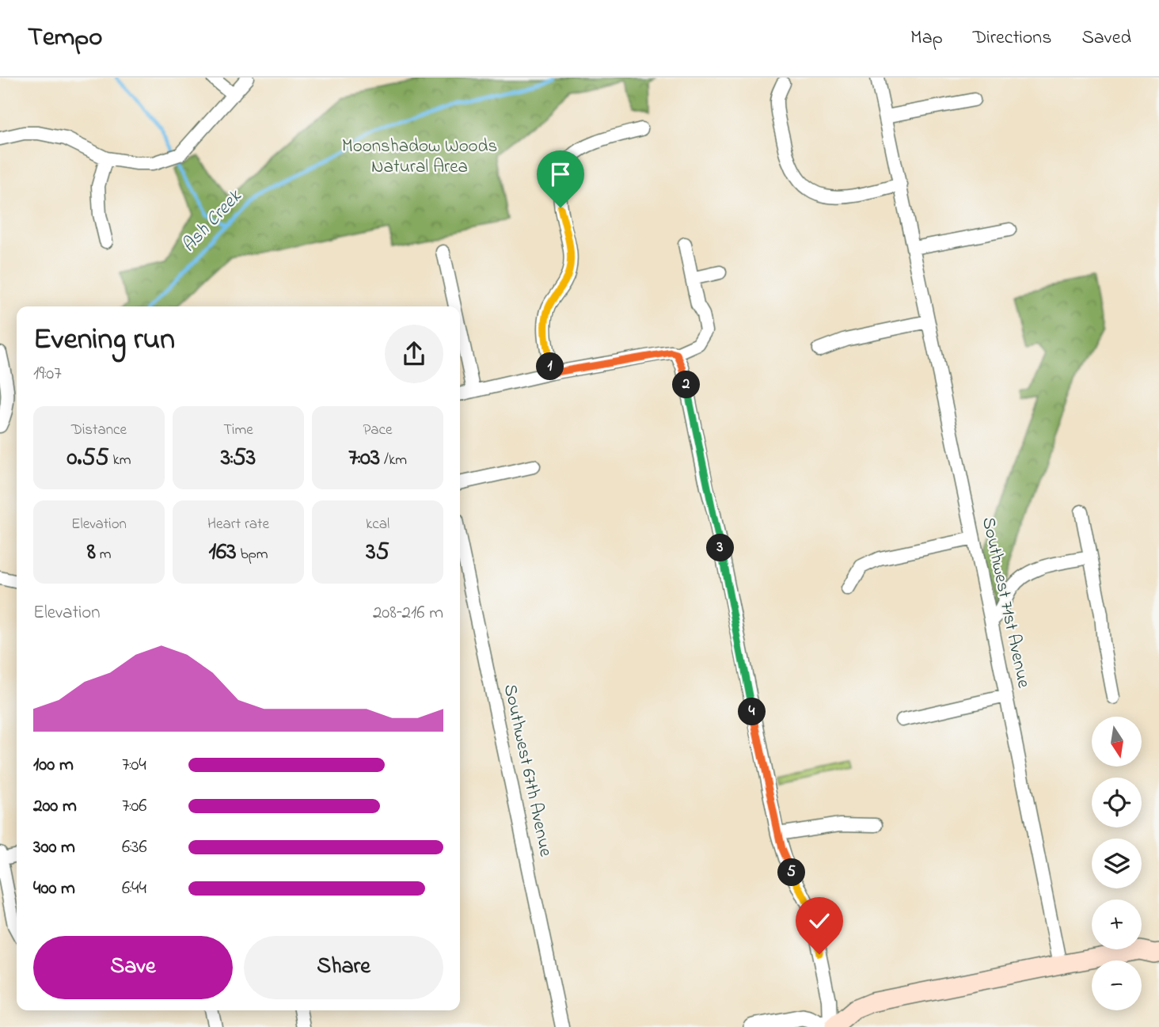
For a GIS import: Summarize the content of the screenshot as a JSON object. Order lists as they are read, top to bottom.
{
  "streets": {
    "street": ["Southwest 71st Avenue", "Southwest 67th Avenue"]
  },
  "water": ["Ash Creek"],
  "parks": ["Moonshadow Woods Natural Area"],
  "north": "bottom",
  "page": {
    "header": "Tempo",
    "nav": ["Map", "Directions", "Saved"],
    "heading": ["Evening run", "19:07"],
    "pins": [
      "1",
      "2",
      "3",
      "4",
      "5"
    ],
    "stats": [
      ["Distance", "0.55 km"],
      ["Time", "3:53"],
      ["Pace", "7:03 /km"],
      ["Elevation", "8 m"],
      ["Heart rate", "163 bpm"],
      ["kcal", "35"]
    ],
    "chart": ["Elevation", "208–216 m"],
    "map_buttons": ["+", "−"],
    "list": [
      {
        "name": "100 m",
        "note": "7:04"
      },
      {
        "name": "200 m",
        "note": "7:06"
      },
      {
        "name": "300 m",
        "note": "6:36"
      },
      {
        "name": "400 m",
        "note": "6:44"
      }
    ],
    "buttons": ["Save", "Share"]
  }
}
